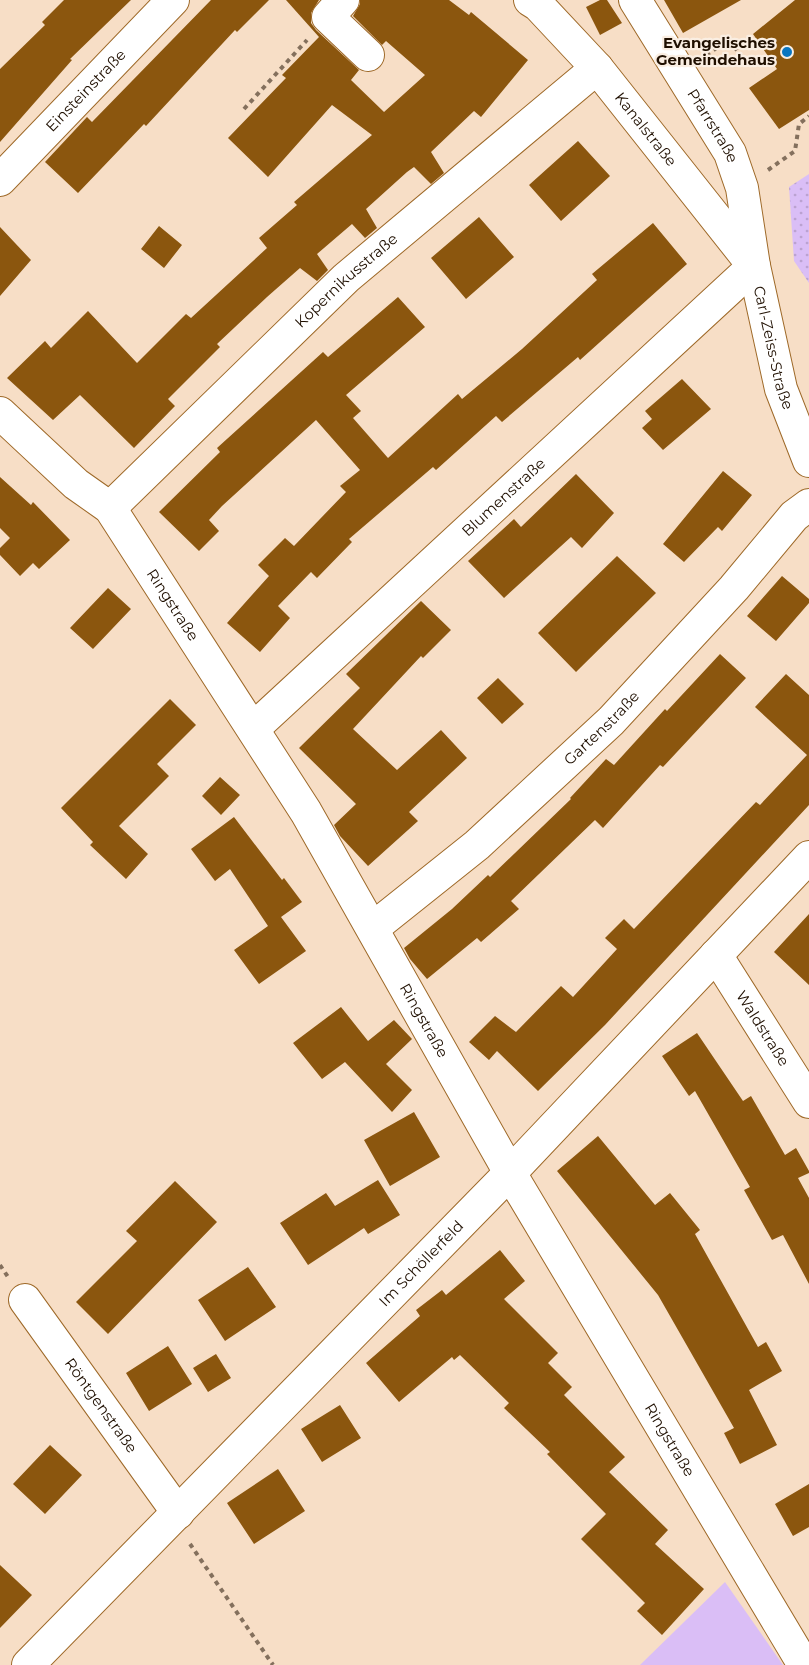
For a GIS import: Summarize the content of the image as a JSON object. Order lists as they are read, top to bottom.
{
  "streets": {
    "street": [
      "Einsteinstraße",
      "Pfarrstraße",
      "Kanalstraße",
      "Kopernikusstraße",
      "Carl-Zeiss-Straße",
      "Blumenstraße",
      "Ringstraße",
      "Gartenstraße",
      "Waldstraße",
      "Im Schöllerfeld",
      "Röntgenstraße"
    ]
  },
  "crossings": [
    ["Pfarrstraße", "Kanalstraße"],
    ["Pfarrstraße", "Carl-Zeiss-Straße"],
    ["Pfarrstraße", "Blumenstraße"],
    ["Kanalstraße", "Kopernikusstraße"],
    ["Kanalstraße", "Carl-Zeiss-Straße"],
    ["Kanalstraße", "Blumenstraße"],
    ["Kopernikusstraße", "Ringstraße"],
    ["Carl-Zeiss-Straße", "Blumenstraße"],
    ["Blumenstraße", "Ringstraße"],
    ["Ringstraße", "Gartenstraße"],
    ["Ringstraße", "Im Schöllerfeld"],
    ["Waldstraße", "Im Schöllerfeld"],
    ["Im Schöllerfeld", "Röntgenstraße"]
  ],
  "places": ["Evangelisches Gemeindehaus"]
}
